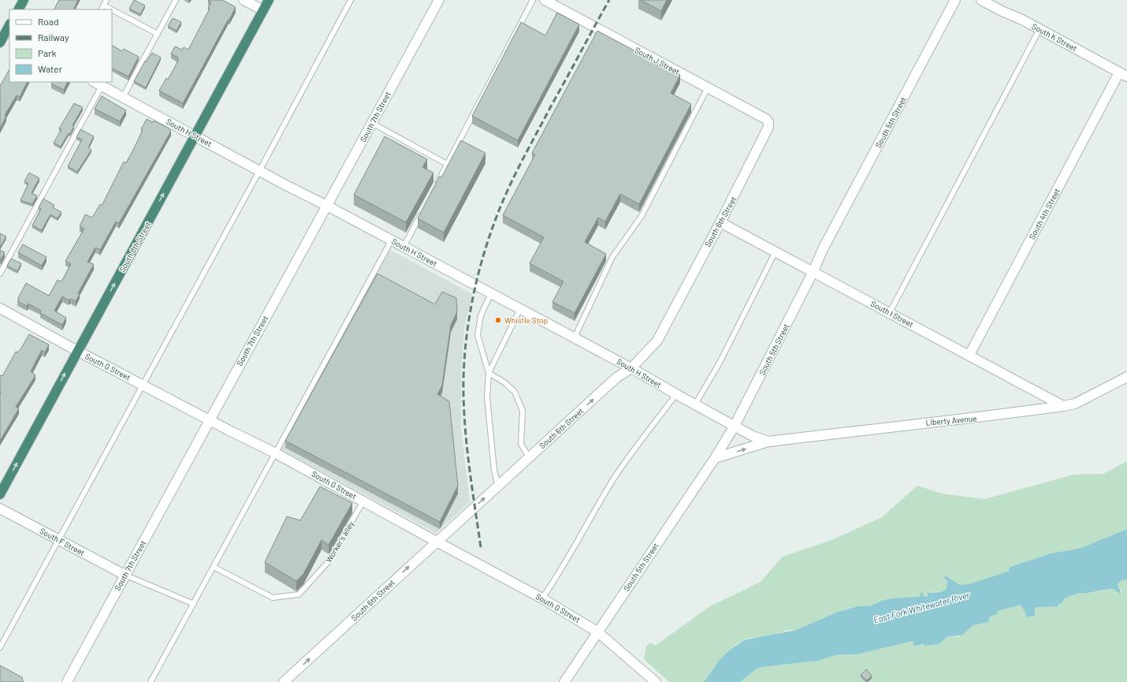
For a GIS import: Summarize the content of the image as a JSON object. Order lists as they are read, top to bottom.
{
  "streets": {
    "highway": ["South 8th Street"],
    "street": [
      "South K Street",
      "South J Street",
      "South 7th Street",
      "South 5th Street",
      "South H Street",
      "South 4th Street",
      "South 6th Street",
      "South I Street",
      "South G Street",
      "Liberty Avenue",
      "South F Street"
    ],
    "lane": ["Worker's alley"]
  },
  "crossings": [
    ["South K Street", "South 4th Street"],
    ["South J Street", "South 6th Street"],
    ["South 7th Street", "South H Street"],
    ["South 7th Street", "South G Street"],
    ["South 7th Street", "South F Street"],
    ["South 5th Street", "South H Street"],
    ["South 5th Street", "South I Street"],
    ["South 5th Street", "South G Street"],
    ["South 5th Street", "Liberty Avenue"],
    ["South H Street", "South 6th Street"],
    ["South H Street", "South 8th Street"],
    ["South H Street", "Liberty Avenue"],
    ["South 4th Street", "South I Street"],
    ["South 6th Street", "South I Street"],
    ["South 6th Street", "South G Street"],
    ["South 8th Street", "South G Street"],
    ["South I Street", "Liberty Avenue"],
    ["South G Street", "Worker's alley"]
  ],
  "one_way": ["South 6th Street", "South 8th Street"],
  "water": ["East Fork Whitewater River"],
  "places": ["Whistle Stop"],
  "legend": [
    "Road",
    "Railway",
    "Park",
    "Water"
  ]
}
